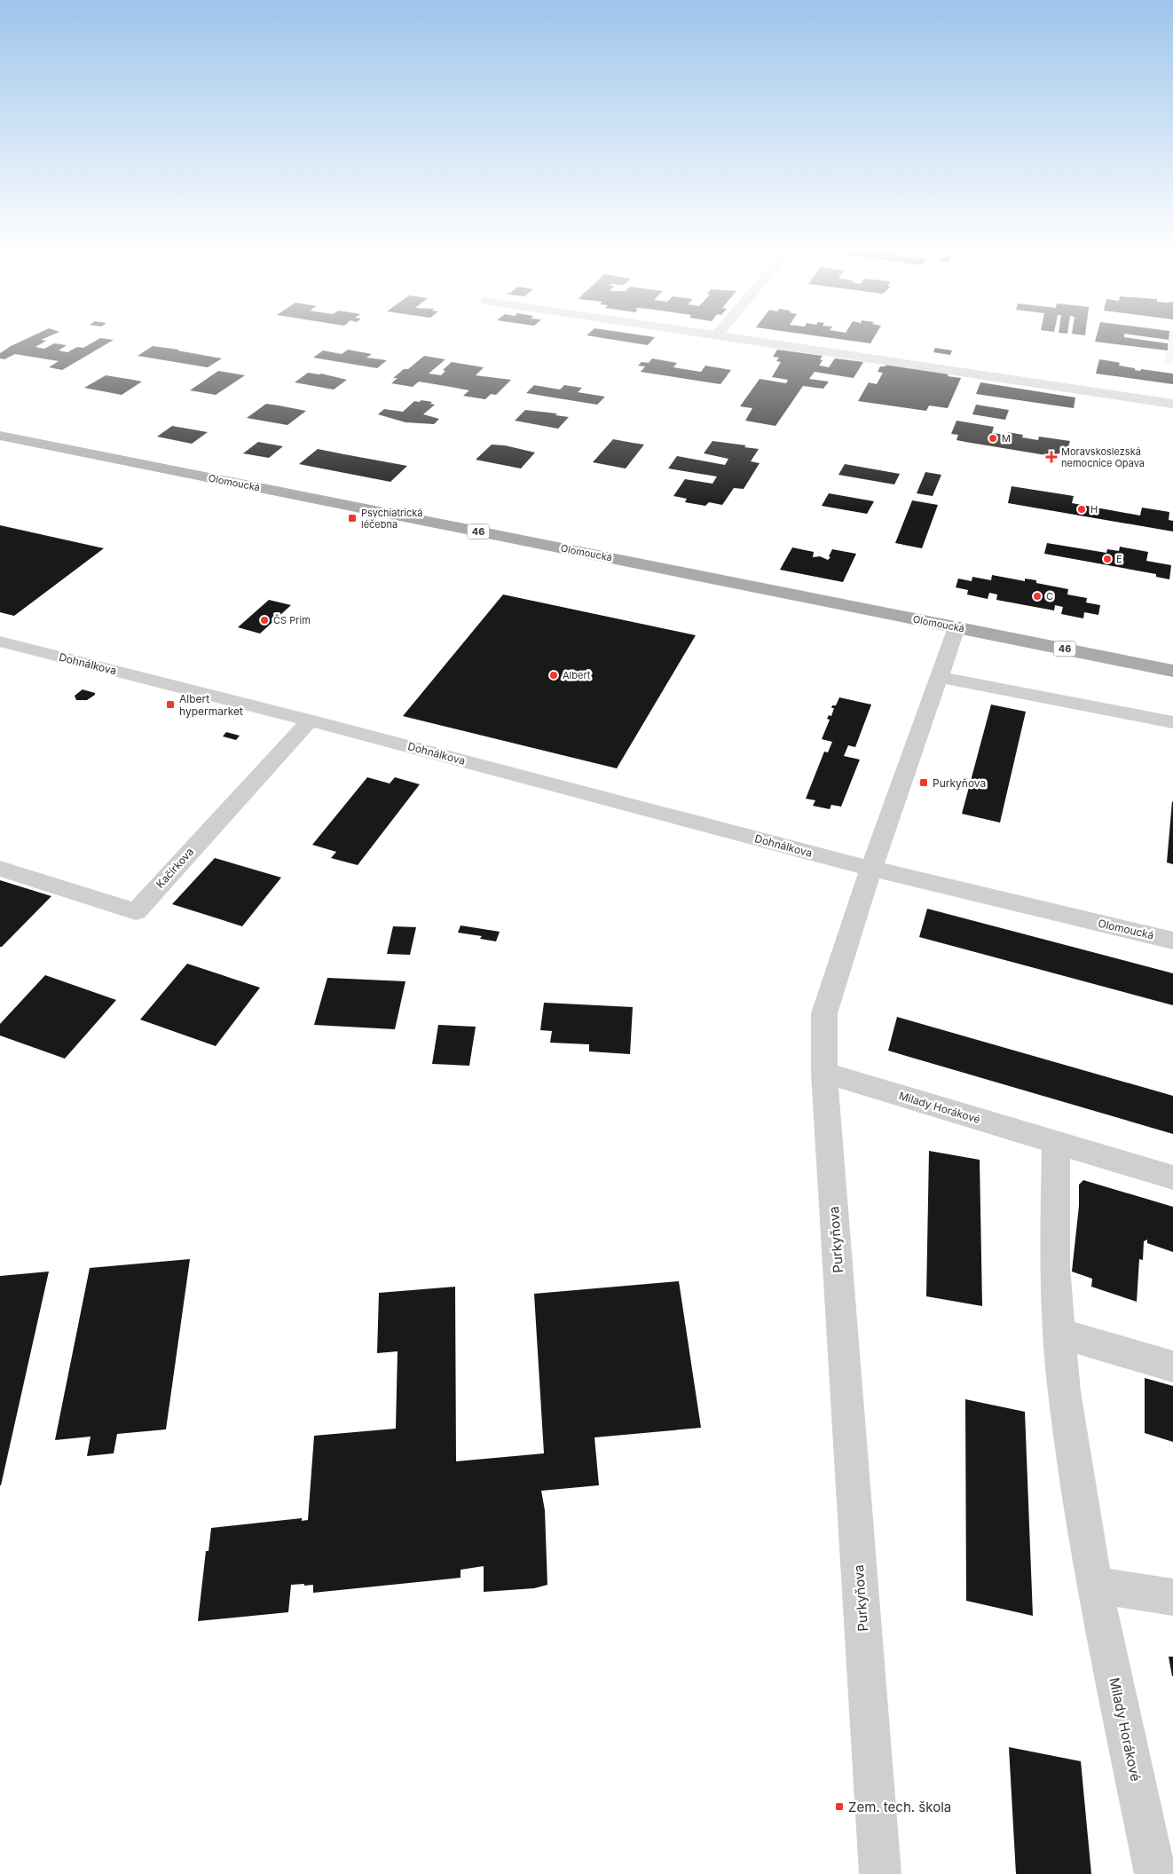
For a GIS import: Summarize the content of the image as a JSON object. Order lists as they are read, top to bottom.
{
  "streets": {
    "main road": ["Olomoucká", "46"],
    "street": [
      "Dohnálkova",
      "Kačírkova",
      "Milady Horákové",
      "Purkyňova"
    ]
  },
  "crossings": [
    ["Olomoucká", "Dohnálkova"],
    ["Olomoucká", "Purkyňova"],
    ["Dohnálkova", "Kačírkova"],
    ["Dohnálkova", "Purkyňova"],
    ["Milady Horákové", "Purkyňova"]
  ],
  "places": {
    "other": [
      "M",
      "H",
      "E",
      "C",
      "ČS Prim",
      "Albert"
    ],
    "health": ["Moravskoslezská nemocnice Opava"],
    "transit": [
      "Psychiatrická léčebna",
      "Albert hypermarket",
      "Purkyňova",
      "Zem. tech. škola"
    ]
  }
}
